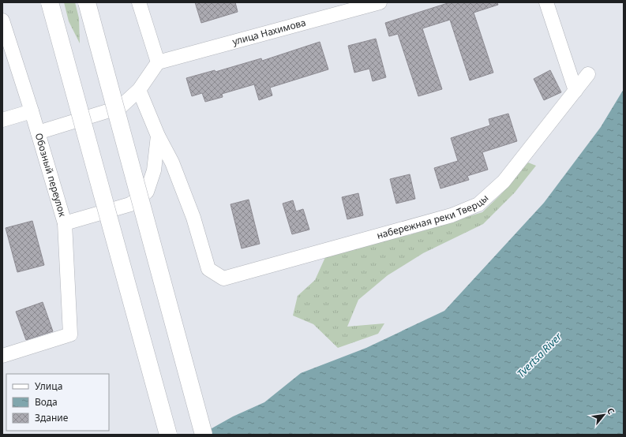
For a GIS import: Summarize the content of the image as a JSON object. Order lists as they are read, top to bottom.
{
  "streets": {
    "street": ["улица Нахимова", "Обозный переулок", "набережная реки Тверцы"]
  },
  "water": ["Tvertsa River"],
  "legend": ["Улица", "Вода", "Здание"],
  "north": "top right"
}
